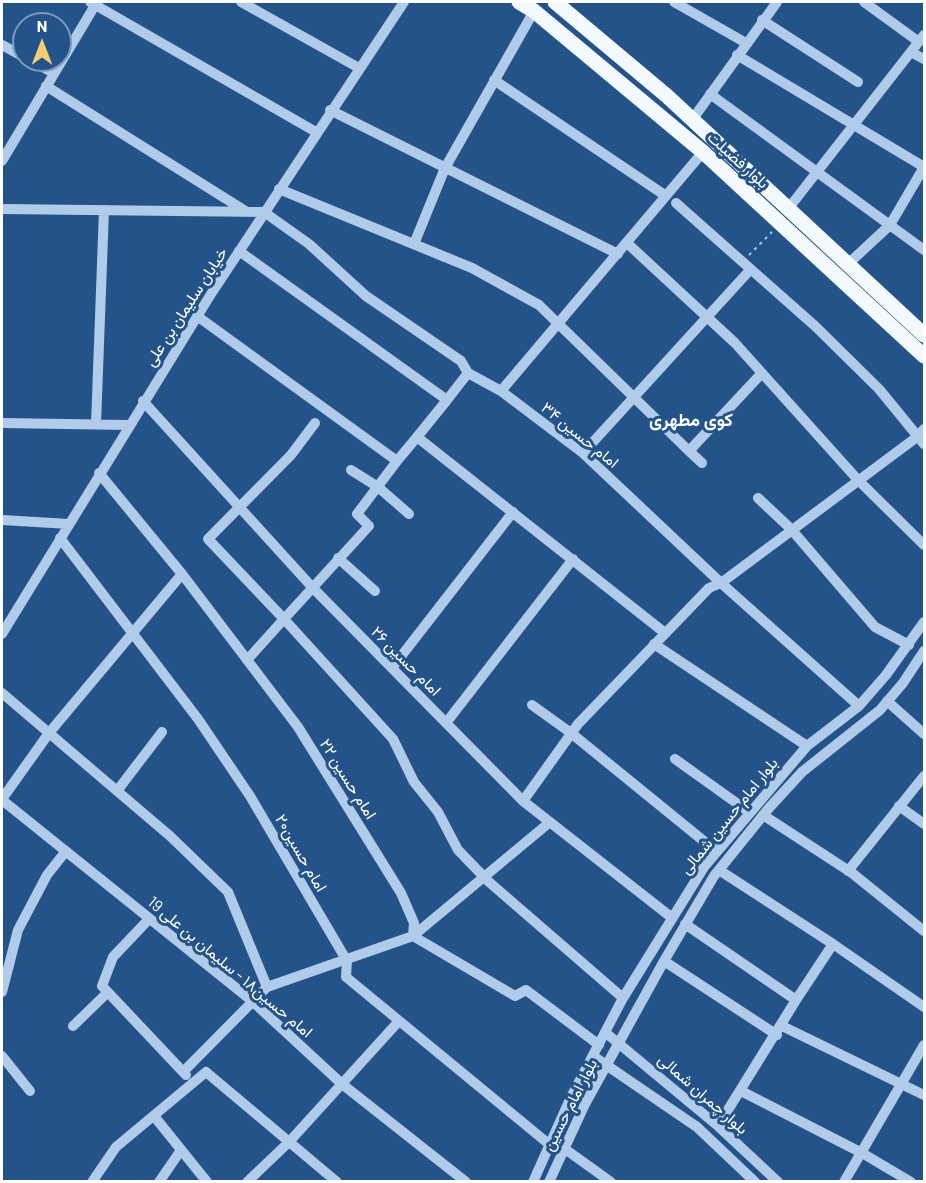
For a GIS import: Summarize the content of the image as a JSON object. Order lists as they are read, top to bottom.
{
  "streets": {
    "main road": ["بلوار فضیلت"],
    "street": [
      "خیابان سلیمان بن علی",
      "امام حسین ۳۴",
      "امام حسین ۲۶",
      "امام حسین ۲۲",
      "بلوار امام حسین شمالی",
      "امام حسین۲۰",
      "امام حسین۱۸ - سلیمان بن علی 19",
      "بلوار چمران شمالی",
      "بلوار امام حسین"
    ]
  },
  "crossings": [
    ["خیابان سلیمان بن علی", "امام حسین ۳۴"],
    ["خیابان سلیمان بن علی", "امام حسین ۲۶"],
    ["خیابان سلیمان بن علی", "امام حسین ۲۲"],
    ["خیابان سلیمان بن علی", "امام حسین۲۰"],
    ["امام حسین ۳۴", "بلوار امام حسین شمالی"],
    ["امام حسین ۲۶", "بلوار امام حسین شمالی"],
    ["بلوار امام حسین شمالی", "امام حسین۲۰"],
    ["بلوار امام حسین شمالی", "بلوار چمران شمالی"],
    ["بلوار امام حسین شمالی", "بلوار امام حسین"],
    ["بلوار چمران شمالی", "بلوار امام حسین"]
  ],
  "districts": ["کوی مطهری"],
  "north": "top"
}
